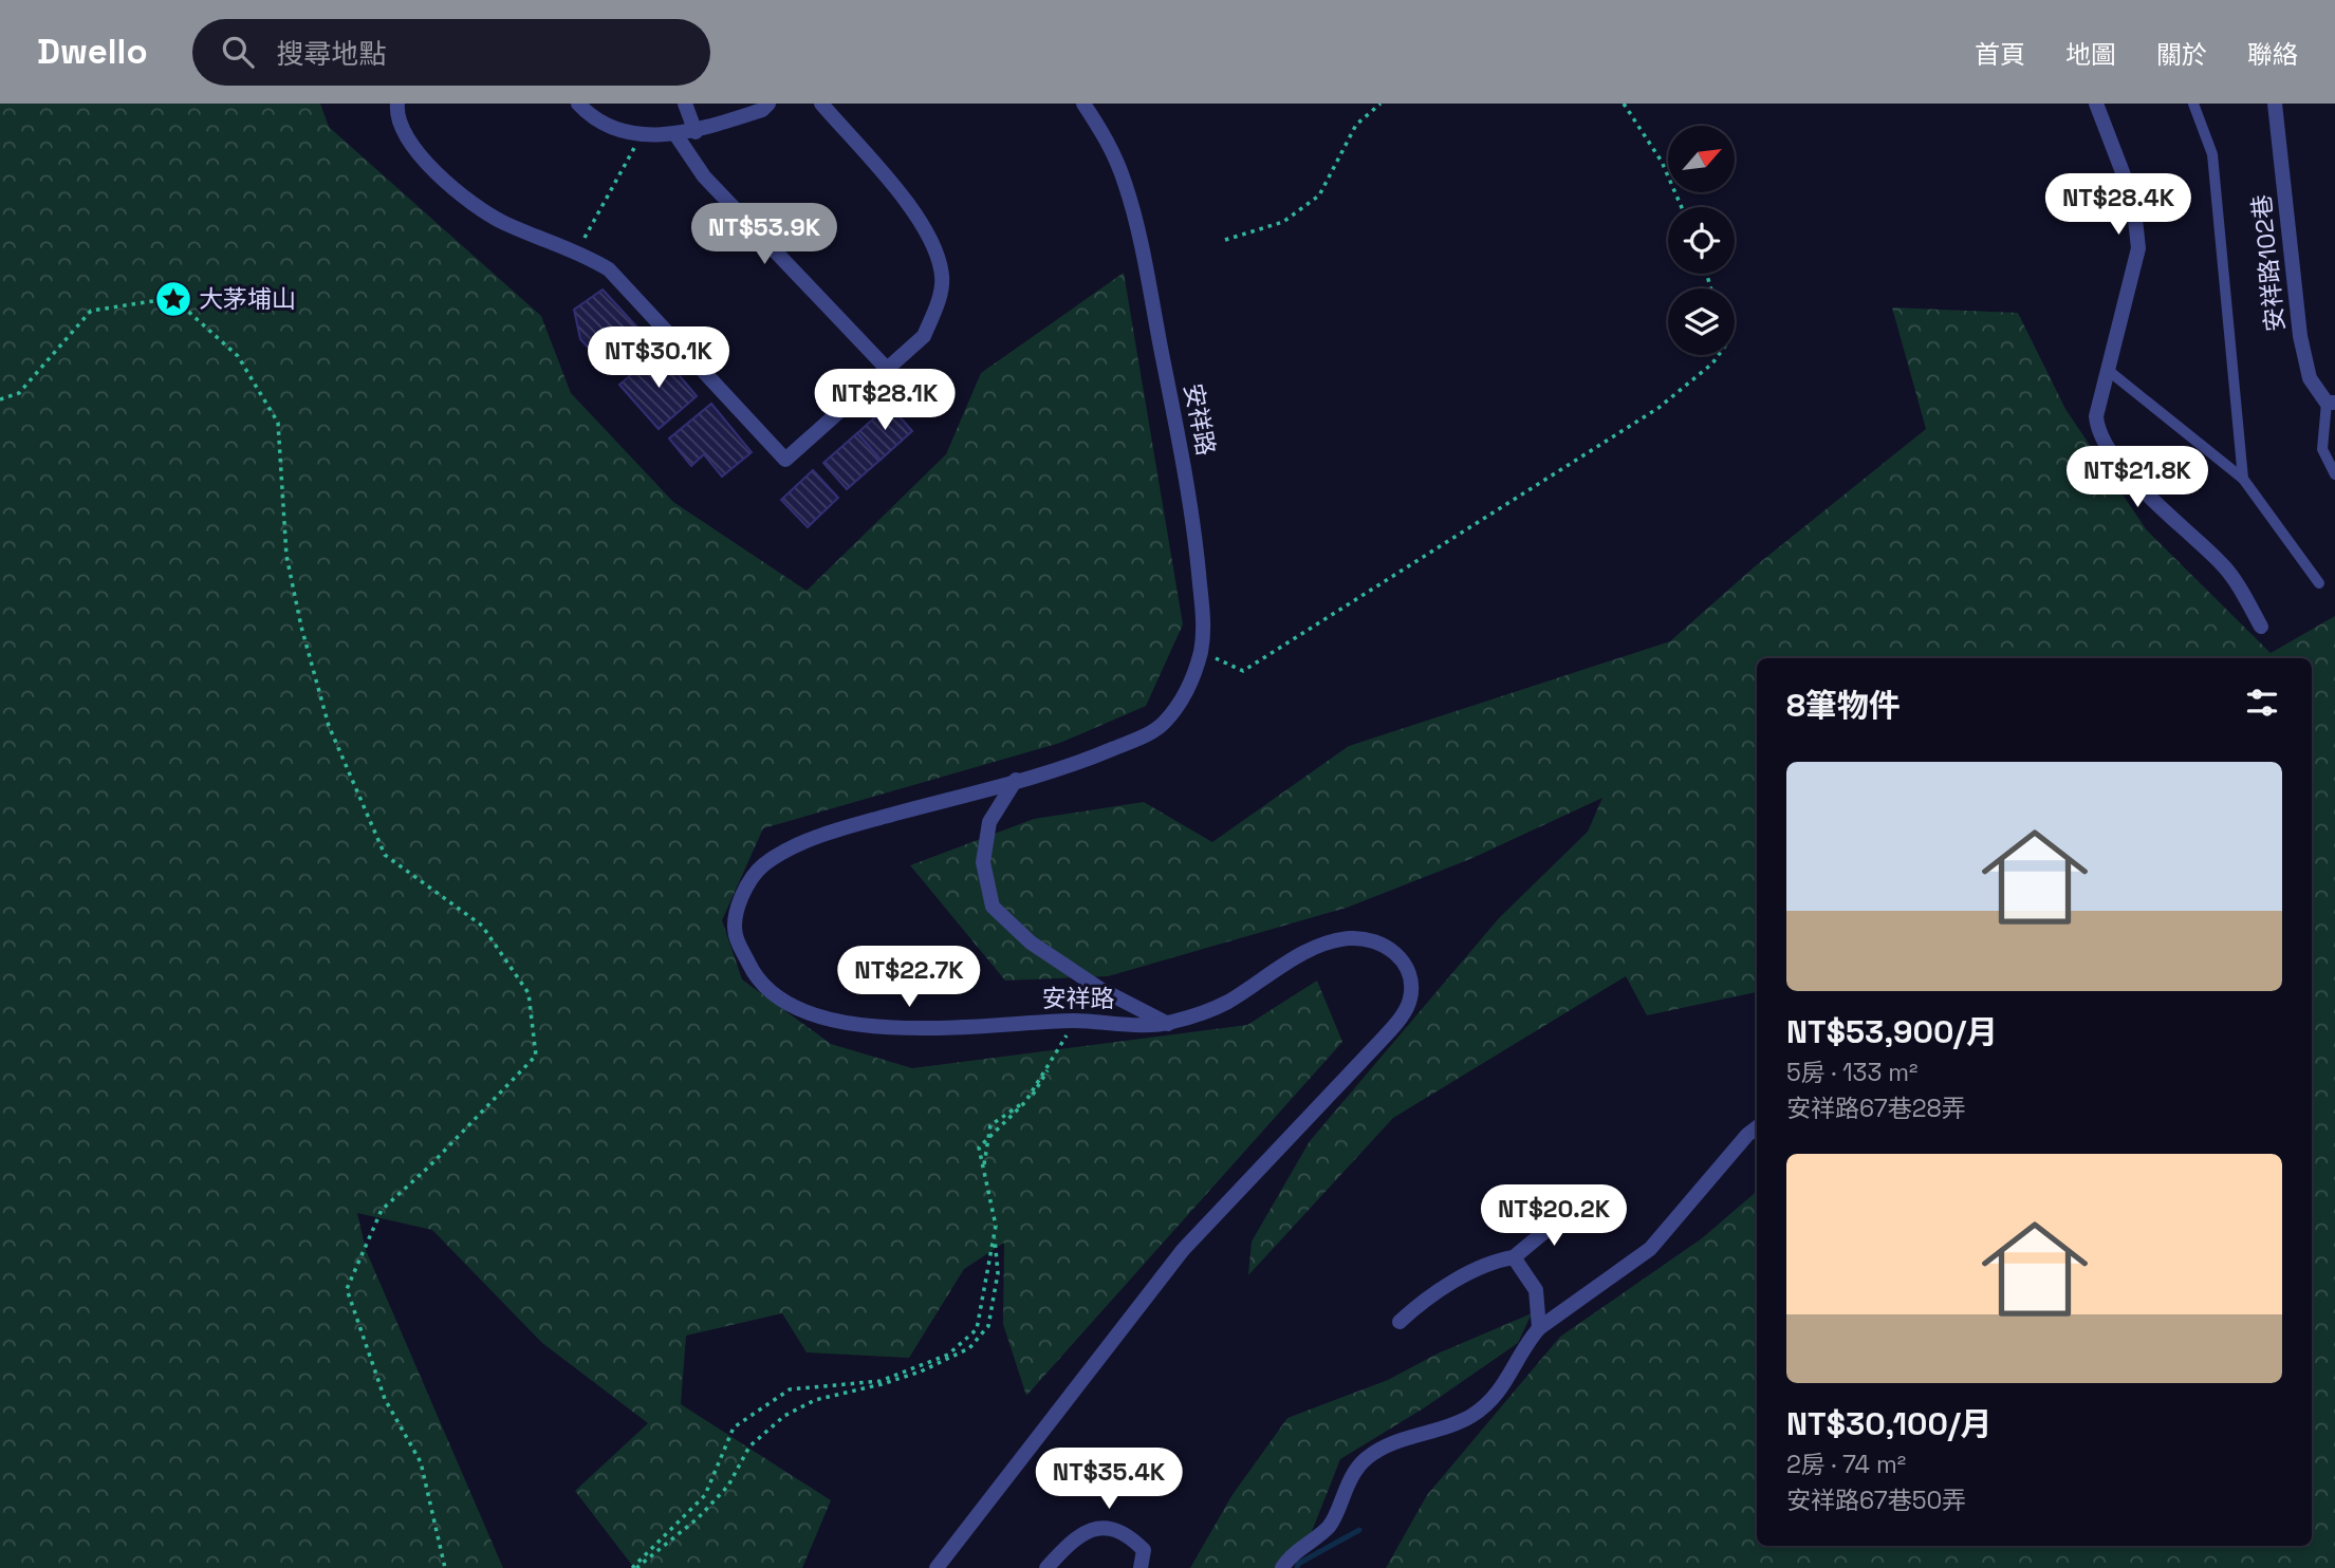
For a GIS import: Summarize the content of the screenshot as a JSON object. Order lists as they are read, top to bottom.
{
  "streets": {
    "street": ["安祥路102巷", "安祥路"]
  },
  "places": {
    "place": ["大茅埔山"]
  },
  "north": "top right",
  "page": {
    "header": "Dwello",
    "search": "搜尋地點",
    "nav": [
      "首頁",
      "地圖",
      "關於",
      "聯絡"
    ],
    "price": [
      "NT$28.4K",
      "NT$53.9K",
      "NT$30.1K",
      "NT$28.1K",
      "NT$21.8K",
      "NT$22.7K",
      "NT$20.2K",
      "NT$35.4K"
    ],
    "heading": "8筆物件",
    "list": [
      {
        "name": "NT$53,900/月",
        "note": "5房 · 133 m² · 安祥路67巷28弄"
      },
      {
        "name": "NT$30,100/月",
        "note": "2房 · 74 m² · 安祥路67巷50弄"
      }
    ]
  }
}
